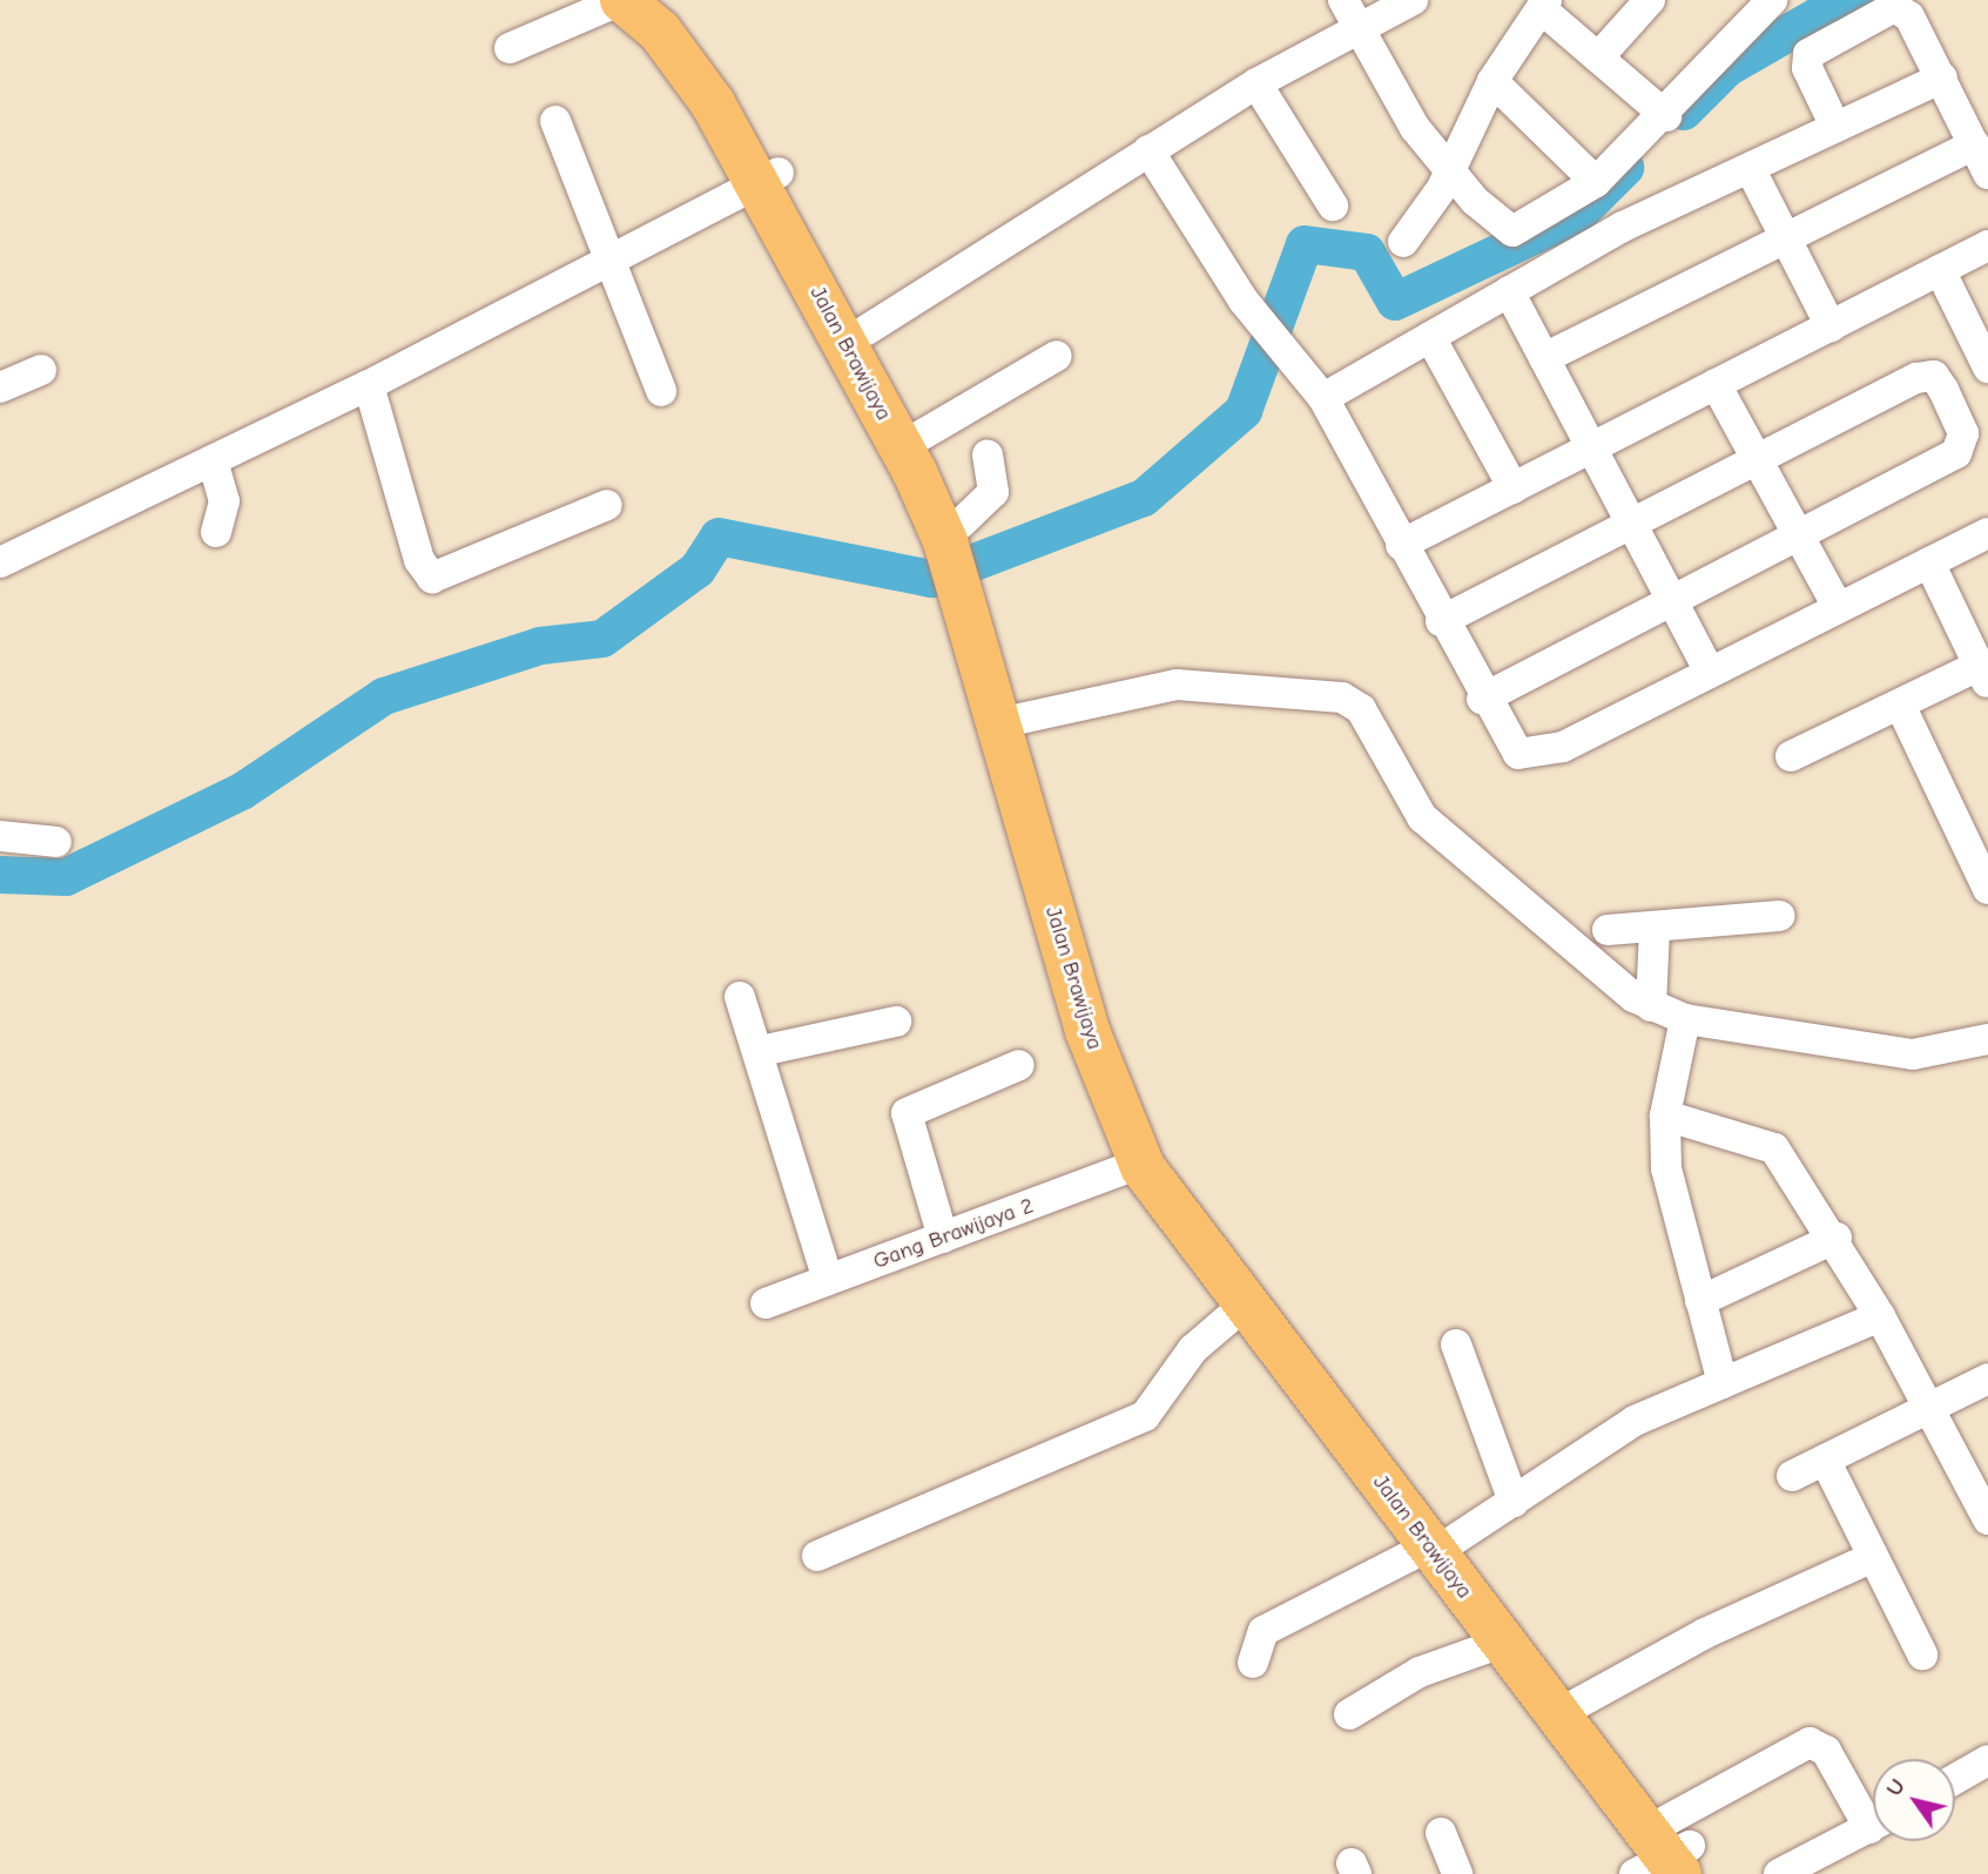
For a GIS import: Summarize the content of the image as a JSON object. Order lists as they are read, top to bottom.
{
  "streets": {
    "highway": ["Jalan Brawijaya"],
    "street": ["Gang Brawijaya 2"]
  },
  "crossings": [
    ["Jalan Brawijaya", "Gang Brawijaya 2"]
  ],
  "north": "top left"
}
